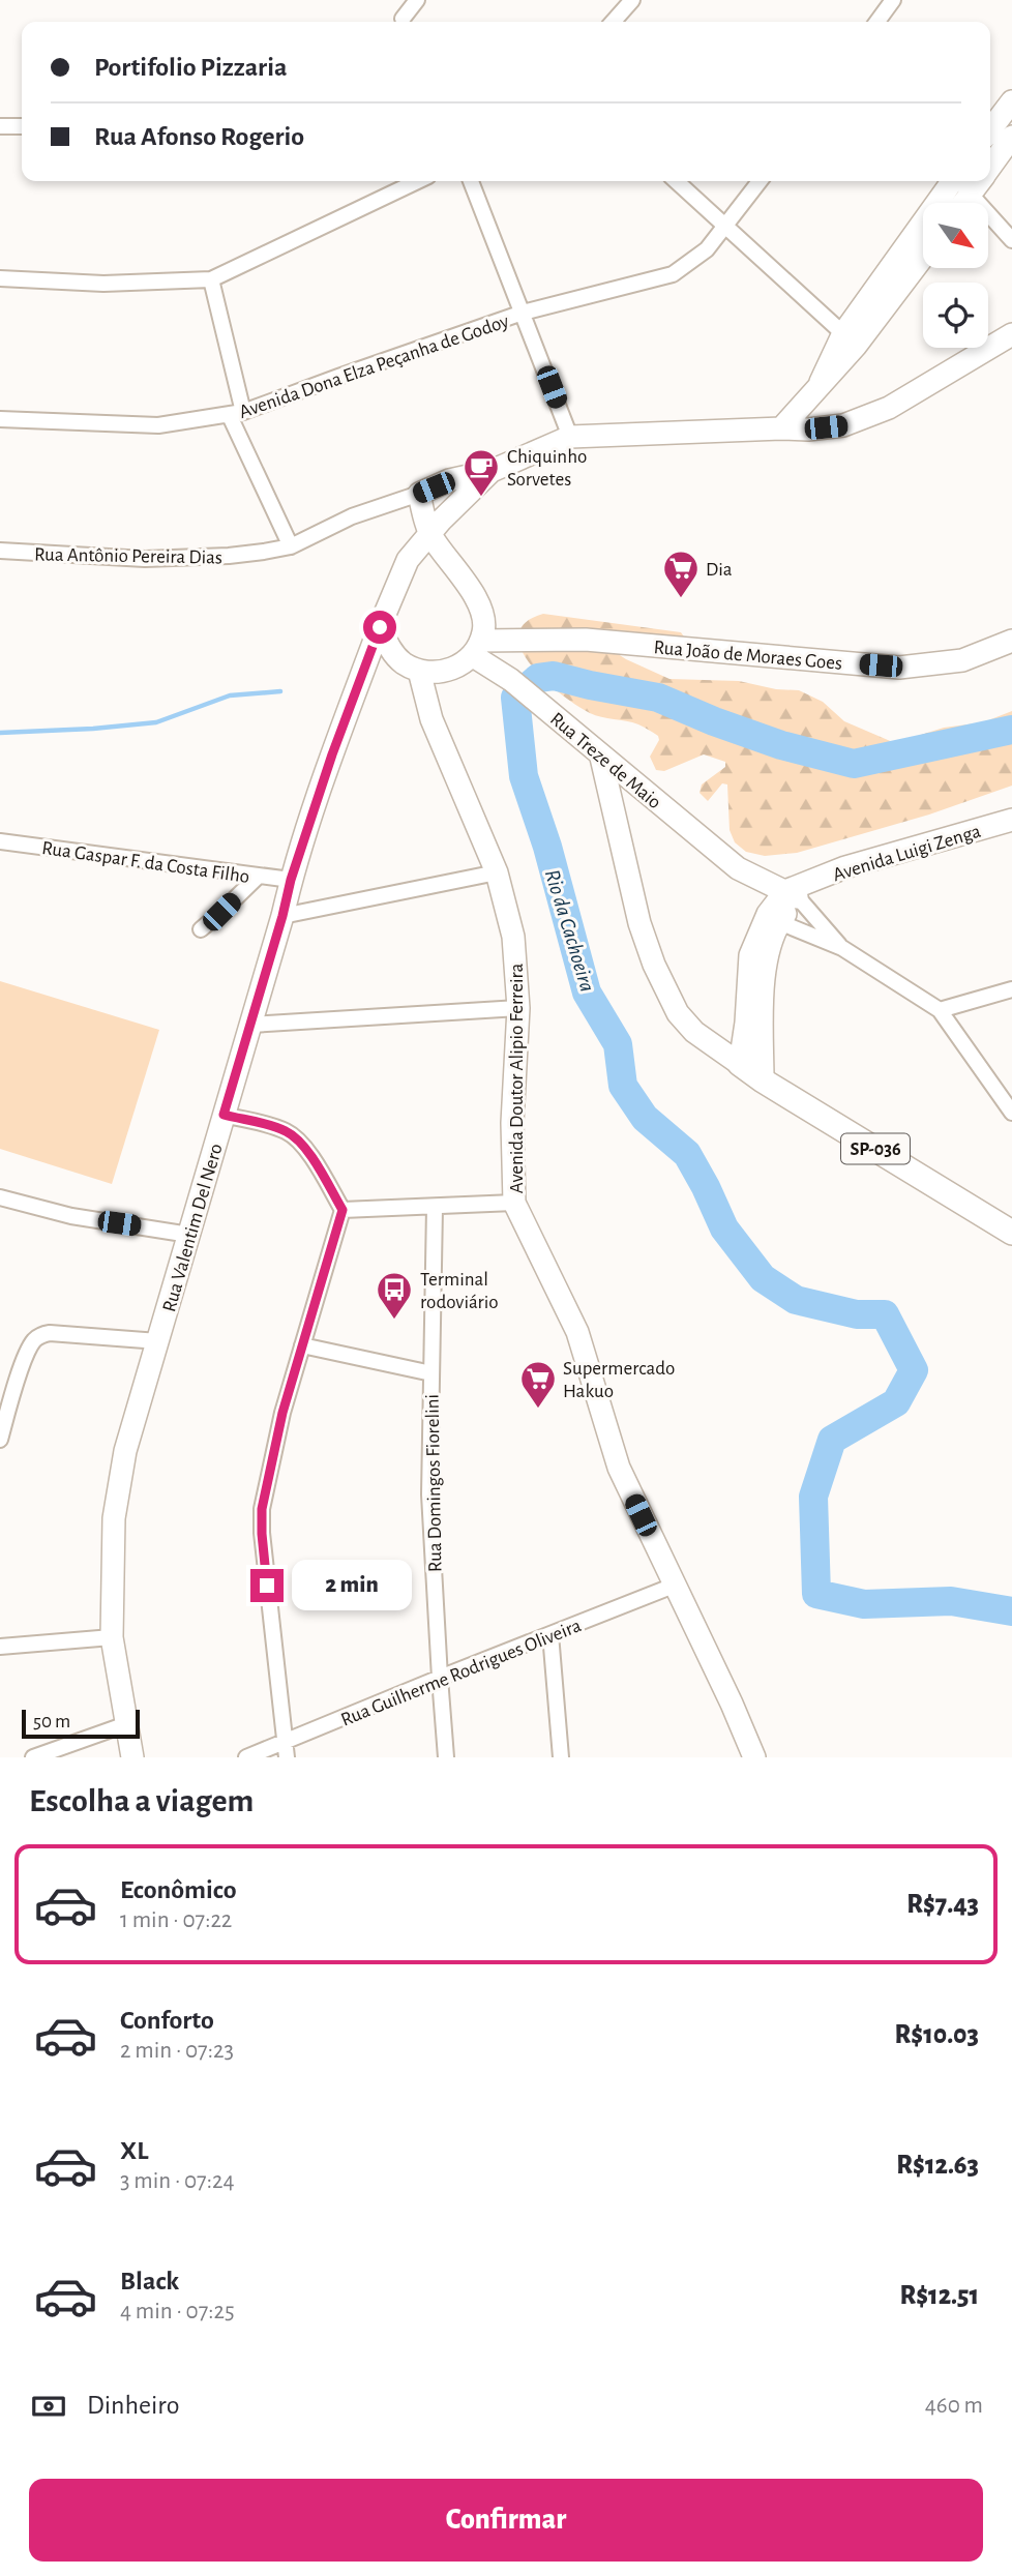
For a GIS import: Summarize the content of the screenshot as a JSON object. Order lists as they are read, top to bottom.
{
  "streets": {
    "main road": [
      "Rua Antônio Pereira Dias",
      "Rua João de Moraes Goes",
      "Rua Treze de Maio",
      "Avenida Luigi Zenga",
      "Avenida Doutor Alipio Ferreira",
      "SP-036",
      "Rua Valentim Del Nero"
    ],
    "street": [
      "Avenida Dona Elza Peçanha de Godoy",
      "Rua Gaspar F. da Costa Filho",
      "Rua Domingos Fiorelini",
      "Rua Guilherme Rodrigues Oliveira"
    ]
  },
  "crossings": [
    ["Rua João de Moraes Goes", "Rua Treze de Maio"],
    ["Rua Treze de Maio", "Avenida Luigi Zenga"],
    ["Rua Gaspar F. da Costa Filho", "Rua Valentim Del Nero"],
    ["Avenida Doutor Alipio Ferreira", "Rua Guilherme Rodrigues Oliveira"],
    ["Rua Domingos Fiorelini", "Rua Guilherme Rodrigues Oliveira"]
  ],
  "water": ["Rio da Cachoeira"],
  "places": {
    "cafe": ["Chiquinho Sorvetes"],
    "supermarket": ["Dia", "Supermercado Hakuo"],
    "bus stop": ["Terminal rodoviário"]
  },
  "scale_bar": "50 m",
  "north": "bottom right",
  "page": {
    "banner": ["Portifolio Pizzaria", "Rua Afonso Rogerio"],
    "bubble": "2 min",
    "scale": "50 m",
    "heading": "Escolha a viagem",
    "list": [
      {
        "name": "Econômico",
        "note": "1 min · 07:22",
        "value": "R$7.43"
      },
      {
        "name": "Conforto",
        "note": "2 min · 07:23",
        "value": "R$10.03"
      },
      {
        "name": "XL",
        "note": "3 min · 07:24",
        "value": "R$12.63"
      },
      {
        "name": "Black",
        "note": "4 min · 07:25",
        "value": "R$12.51"
      }
    ],
    "pay": ["Dinheiro", "460 m"],
    "buttons": "Confirmar"
  }
}
